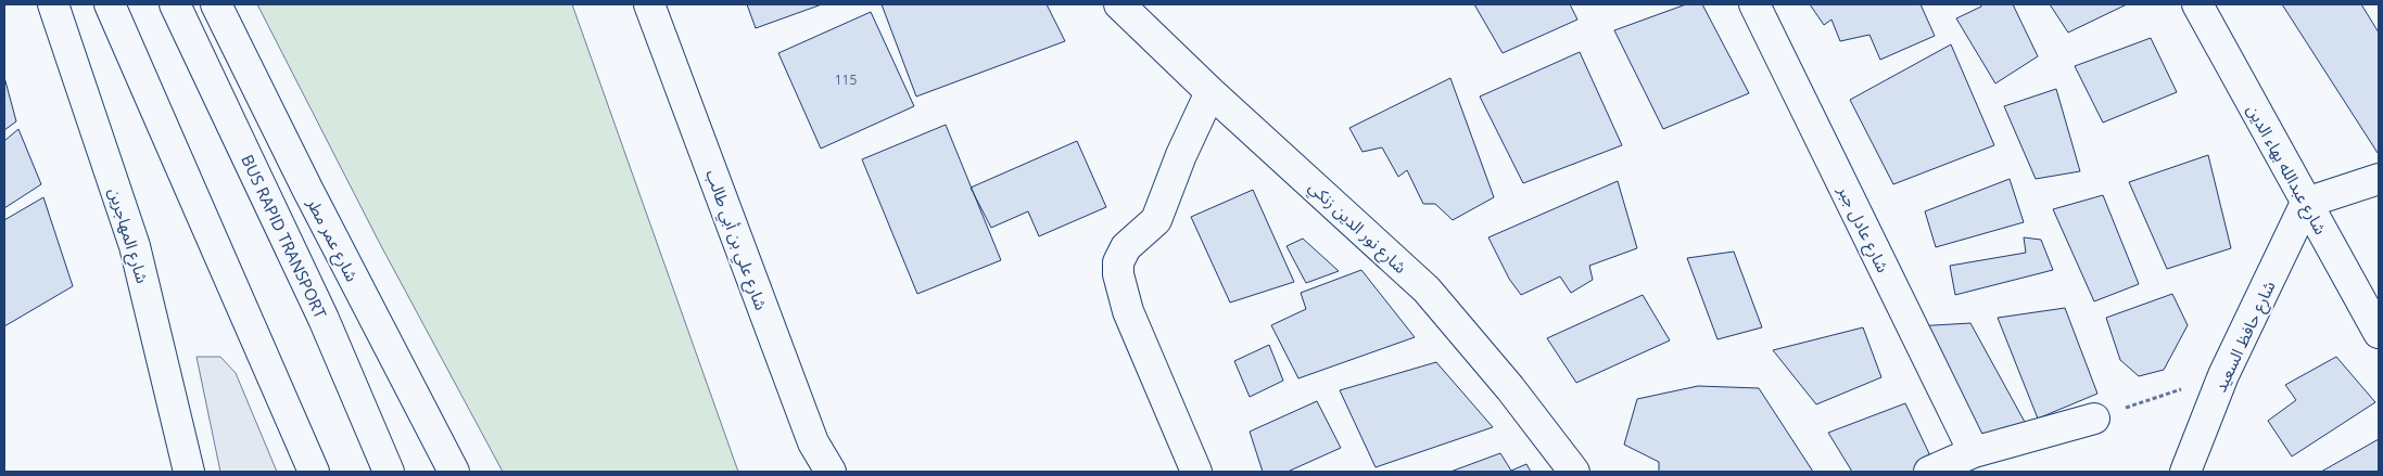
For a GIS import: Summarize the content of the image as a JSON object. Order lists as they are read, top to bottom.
{
  "streets": {
    "street": [
      "شارع عبدالله بهاء الدين",
      "شارع نور الدين زنكي",
      "شارع عادل جبر",
      "شارع المهاجرين",
      "BUS RAPID TRANSPORT",
      "شارع عمر مطر",
      "شارع علي بن أبي طالب",
      "شارع حافظ السعيد"
    ]
  },
  "crossings": [
    ["شارع عبدالله بهاء الدين", "شارع حافظ السعيد"]
  ],
  "house_numbers": ["115"]
}
